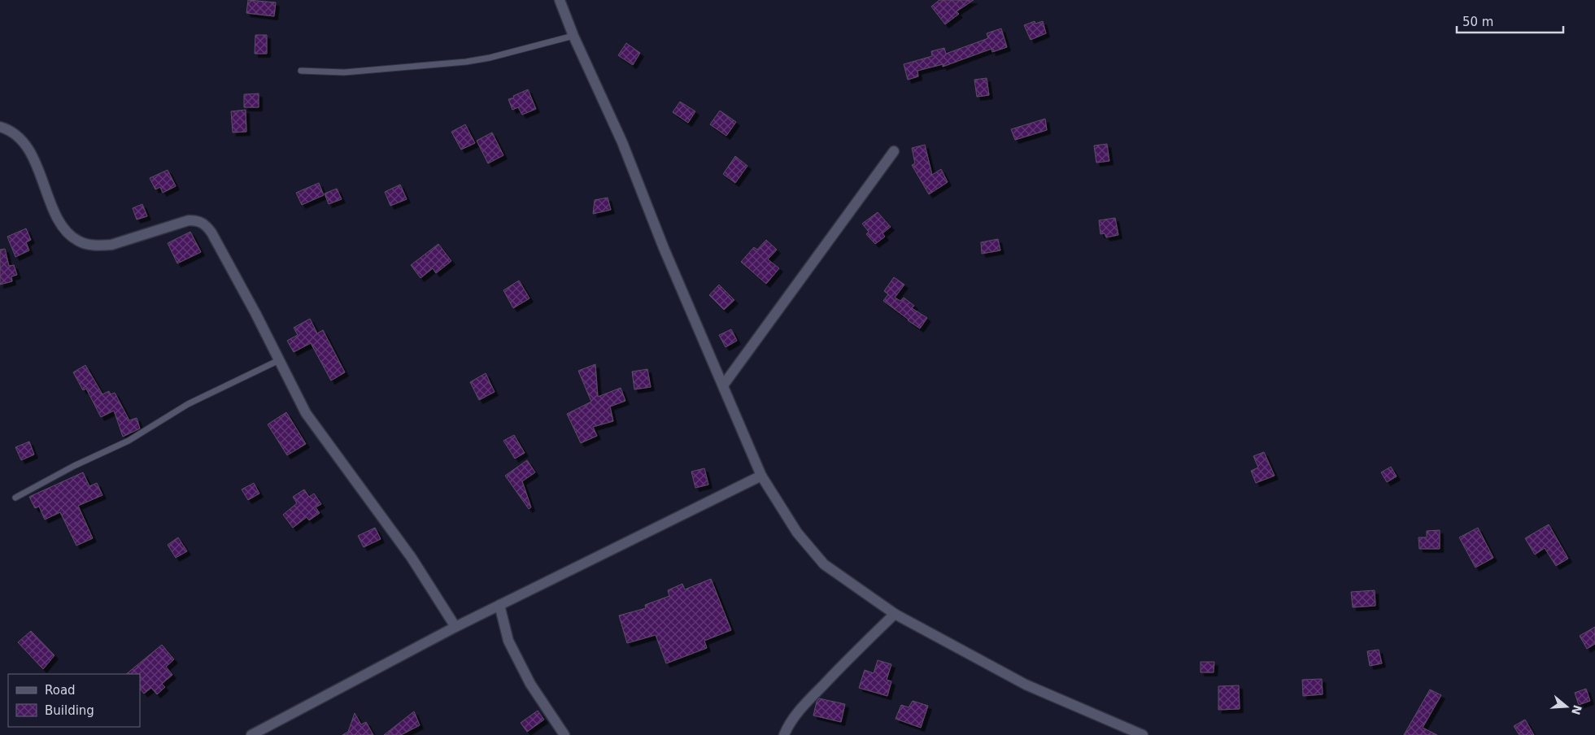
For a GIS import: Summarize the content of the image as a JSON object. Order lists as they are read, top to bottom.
{
  "legend": ["Road", "Building"],
  "scale_bar": "50 m",
  "north": "right"
}
